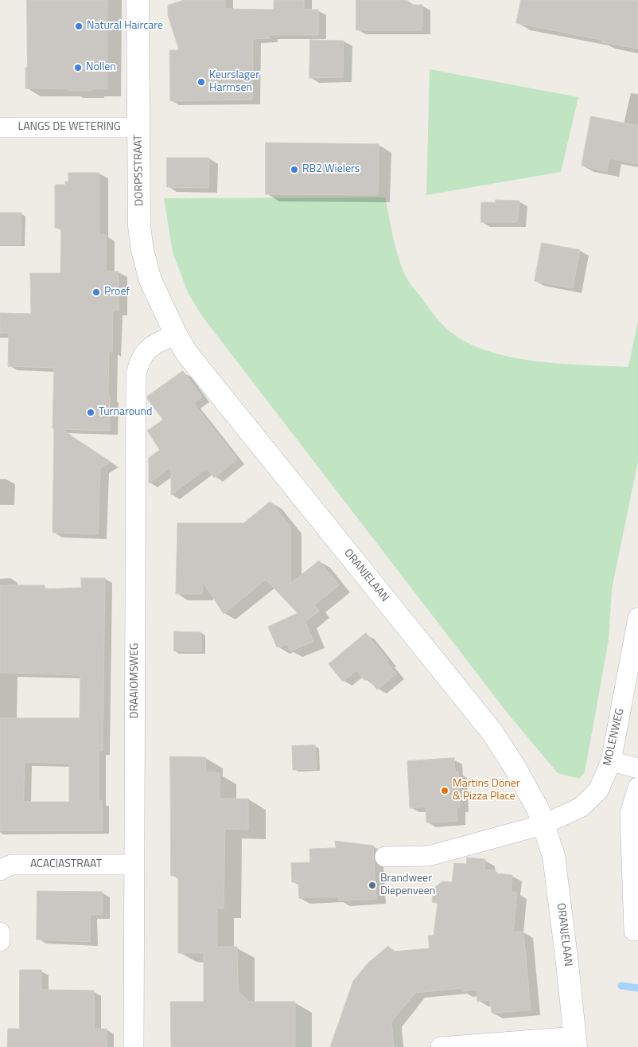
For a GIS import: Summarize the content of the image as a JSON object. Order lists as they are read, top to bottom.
{
  "streets": {
    "street": [
      "LANGS DE WETERING",
      "DORPSSTRAAT",
      "ORANJELAAN",
      "DRAAIOMSWEG",
      "MOLENWEG",
      "ACACIASTRAAT"
    ]
  },
  "crossings": [
    ["LANGS DE WETERING", "DORPSSTRAAT"],
    ["DORPSSTRAAT", "ORANJELAAN"],
    ["DORPSSTRAAT", "DRAAIOMSWEG"],
    ["ORANJELAAN", "DRAAIOMSWEG"],
    ["ORANJELAAN", "MOLENWEG"],
    ["DRAAIOMSWEG", "ACACIASTRAAT"]
  ],
  "places": [
    "Natural Haircare",
    "Nollen",
    "Keurslager Harmsen",
    "RB2 Wielers",
    "Proef",
    "Turnaround",
    "Martins Döner & Pizza Place",
    "Brandweer Diepenveen"
  ]
}
